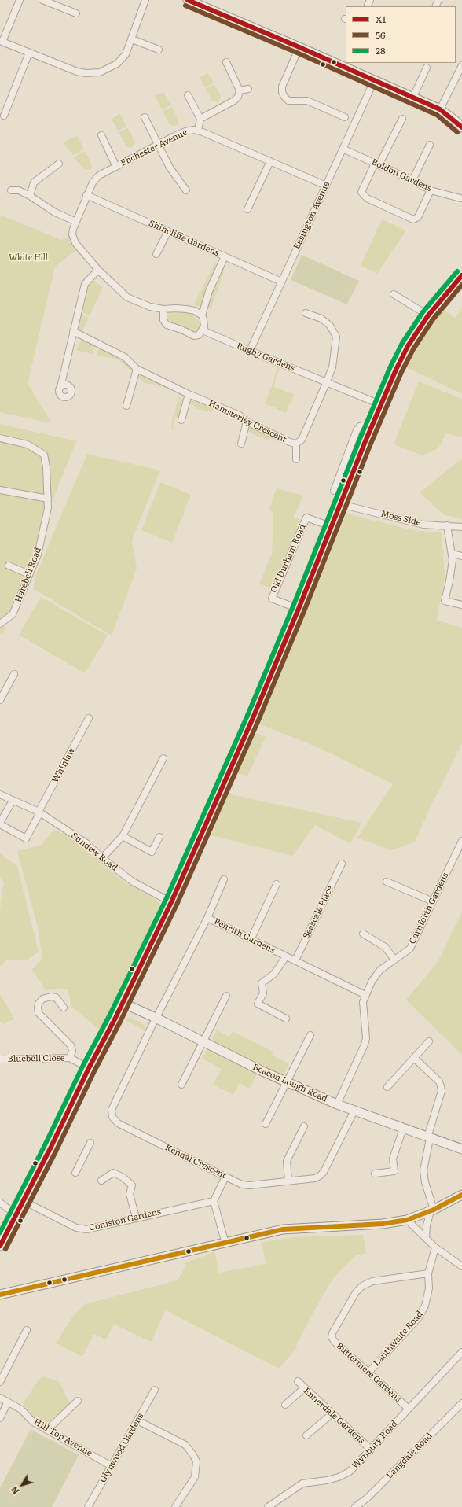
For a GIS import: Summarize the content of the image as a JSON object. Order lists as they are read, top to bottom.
{
  "streets": {
    "main road": ["Beacon Lough Road"],
    "street": [
      "Ebchester Avenue",
      "Boldon Gardens",
      "Easington Avenue",
      "Shincliffe Gardens",
      "Rugby Gardens",
      "Hamsterley Crescent",
      "Moss Side",
      "Old Durham Road",
      "Harebell Road",
      "Whinlaw",
      "Sundew Road",
      "Carnforth Gardens",
      "Seascale Place",
      "Penrith Gardens",
      "Bluebell Close",
      "Kendal Crescent",
      "Coniston Gardens",
      "Lanthwaite Road",
      "Buttermere Gardens",
      "Ennerdale Gardens",
      "Hill Top Avenue",
      "Wynbury Road",
      "Glynwood Gardens",
      "Langdale Road"
    ]
  },
  "crossings": [
    ["Ebchester Avenue", "Easington Avenue"],
    ["Ebchester Avenue", "Shincliffe Gardens"],
    ["Boldon Gardens", "Easington Avenue"],
    ["Easington Avenue", "Shincliffe Gardens"],
    ["Easington Avenue", "Rugby Gardens"],
    ["Rugby Gardens", "Hamsterley Crescent"],
    ["Whinlaw", "Sundew Road"],
    ["Carnforth Gardens", "Penrith Gardens"],
    ["Carnforth Gardens", "Beacon Lough Road"],
    ["Seascale Place", "Penrith Gardens"],
    ["Penrith Gardens", "Beacon Lough Road"],
    ["Penrith Gardens", "Kendal Crescent"],
    ["Beacon Lough Road", "Kendal Crescent"],
    ["Lanthwaite Road", "Buttermere Gardens"],
    ["Buttermere Gardens", "Wynbury Road"],
    ["Ennerdale Gardens", "Wynbury Road"],
    ["Hill Top Avenue", "Glynwood Gardens"]
  ],
  "parks": ["White Hill"],
  "lines": ["transit line X1", "transit line 56", "transit line 28"],
  "legend": ["X1", "56", "28"],
  "north": "bottom left"
}
